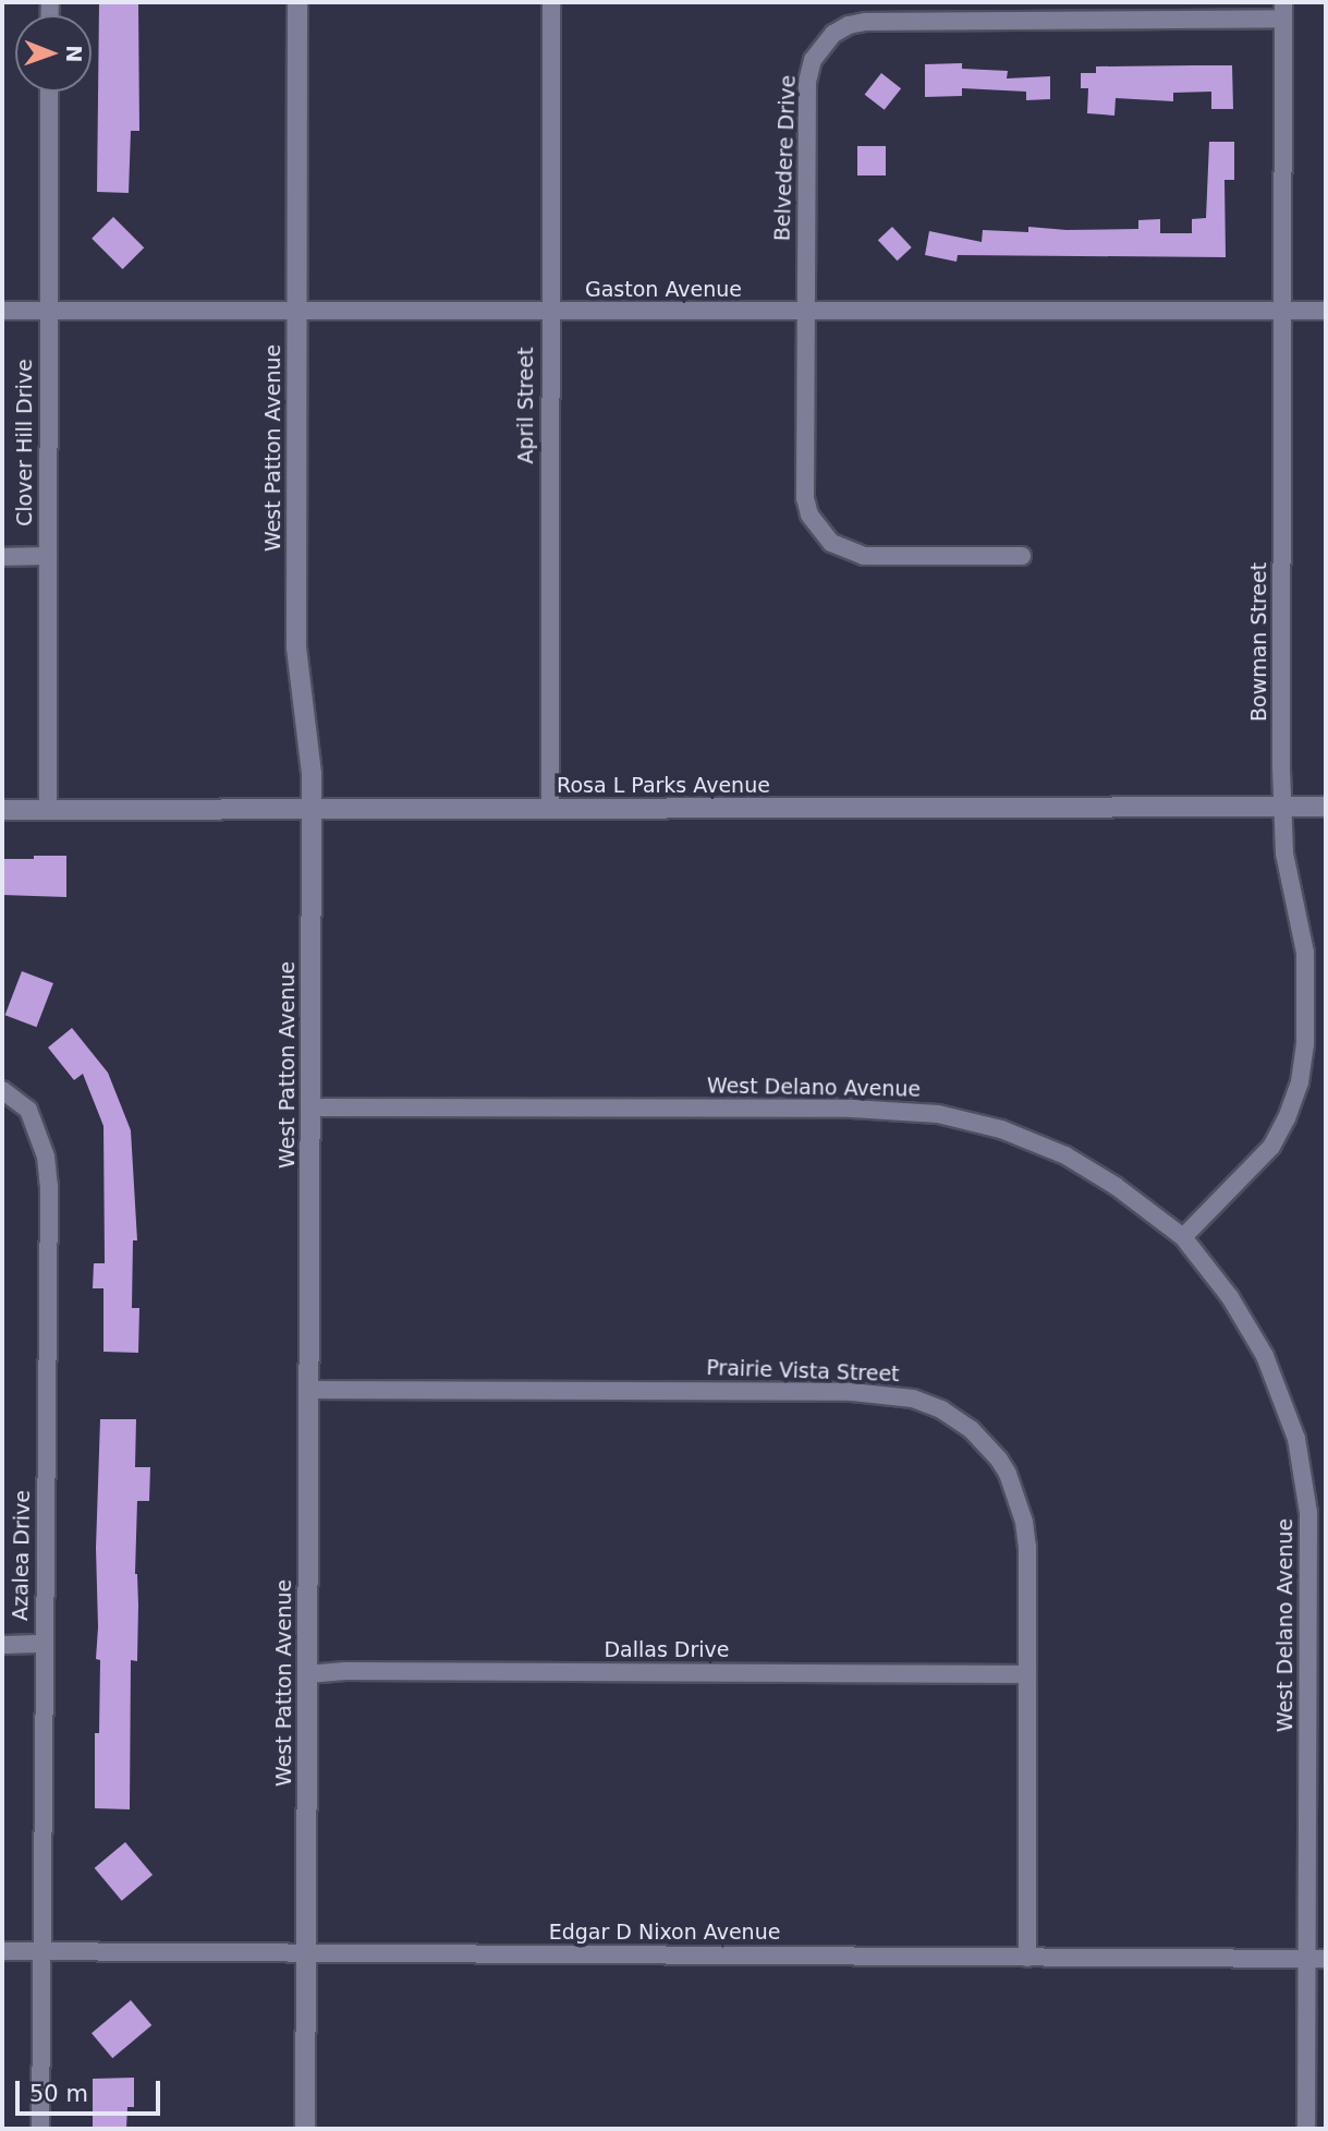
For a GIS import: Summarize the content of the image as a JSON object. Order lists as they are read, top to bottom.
{
  "streets": {
    "street": [
      "Belvedere Drive",
      "Gaston Avenue",
      "April Street",
      "Clover Hill Drive",
      "West Patton Avenue",
      "Bowman Street",
      "Rosa L Parks Avenue",
      "West Delano Avenue",
      "Prairie Vista Street",
      "Azalea Drive",
      "Dallas Drive",
      "Edgar D Nixon Avenue"
    ]
  },
  "crossings": [
    ["Belvedere Drive", "Gaston Avenue"],
    ["Belvedere Drive", "Bowman Street"],
    ["Gaston Avenue", "April Street"],
    ["Gaston Avenue", "Clover Hill Drive"],
    ["Gaston Avenue", "West Patton Avenue"],
    ["Gaston Avenue", "Bowman Street"],
    ["April Street", "Rosa L Parks Avenue"],
    ["Clover Hill Drive", "Rosa L Parks Avenue"],
    ["West Patton Avenue", "Rosa L Parks Avenue"],
    ["West Patton Avenue", "West Delano Avenue"],
    ["West Patton Avenue", "Prairie Vista Street"],
    ["West Patton Avenue", "Dallas Drive"],
    ["West Patton Avenue", "Edgar D Nixon Avenue"],
    ["Bowman Street", "Rosa L Parks Avenue"],
    ["Bowman Street", "West Delano Avenue"],
    ["West Delano Avenue", "Edgar D Nixon Avenue"],
    ["Prairie Vista Street", "Dallas Drive"],
    ["Prairie Vista Street", "Edgar D Nixon Avenue"],
    ["Azalea Drive", "Edgar D Nixon Avenue"]
  ],
  "scale_bar": "50 m",
  "north": "right"
}
